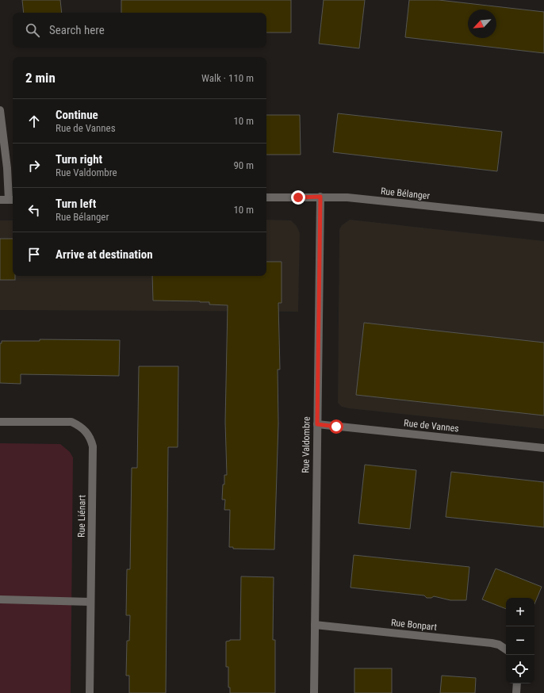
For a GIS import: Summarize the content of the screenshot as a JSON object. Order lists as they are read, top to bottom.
{
  "streets": {
    "street": [
      "Rue Bélanger",
      "Rue de Vannes",
      "Rue Valdombre",
      "Rue Liénart",
      "Rue Bonpart"
    ]
  },
  "crossings": [
    ["Rue Bélanger", "Rue Valdombre"],
    ["Rue de Vannes", "Rue Valdombre"],
    ["Rue Valdombre", "Rue Bonpart"]
  ],
  "north": "bottom left",
  "page": {
    "search": "Search here",
    "heading": ["2 min", "Walk · 110 m"],
    "list": [
      ["Continue", "Rue de Vannes", "10 m"],
      ["Turn right", "Rue Valdombre", "90 m"],
      ["Turn left", "Rue Bélanger", "10 m"],
      "Arrive at destination"
    ],
    "map_buttons": ["+", "−"]
  }
}
